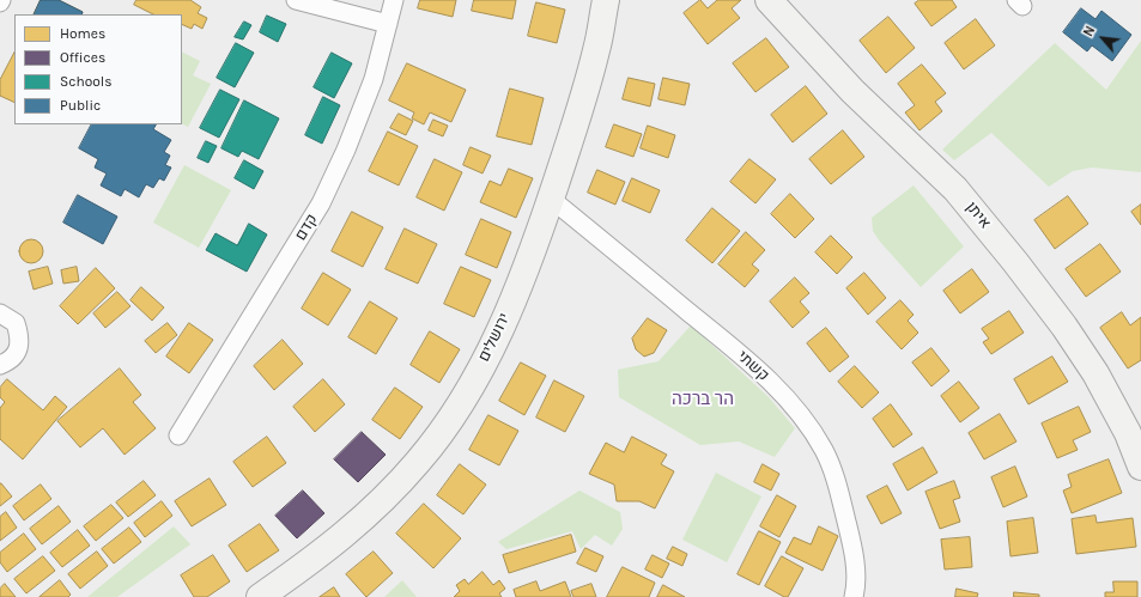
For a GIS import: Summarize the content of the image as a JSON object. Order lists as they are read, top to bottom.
{
  "streets": {
    "street": [
      "איתן",
      "קדם",
      "ירושלים",
      "קשתי"
    ]
  },
  "crossings": [
    ["ירושלים", "קשתי"]
  ],
  "districts": ["הר ברכה"],
  "legend": [
    "Homes",
    "Offices",
    "Schools",
    "Public"
  ],
  "north": "top left"
}
